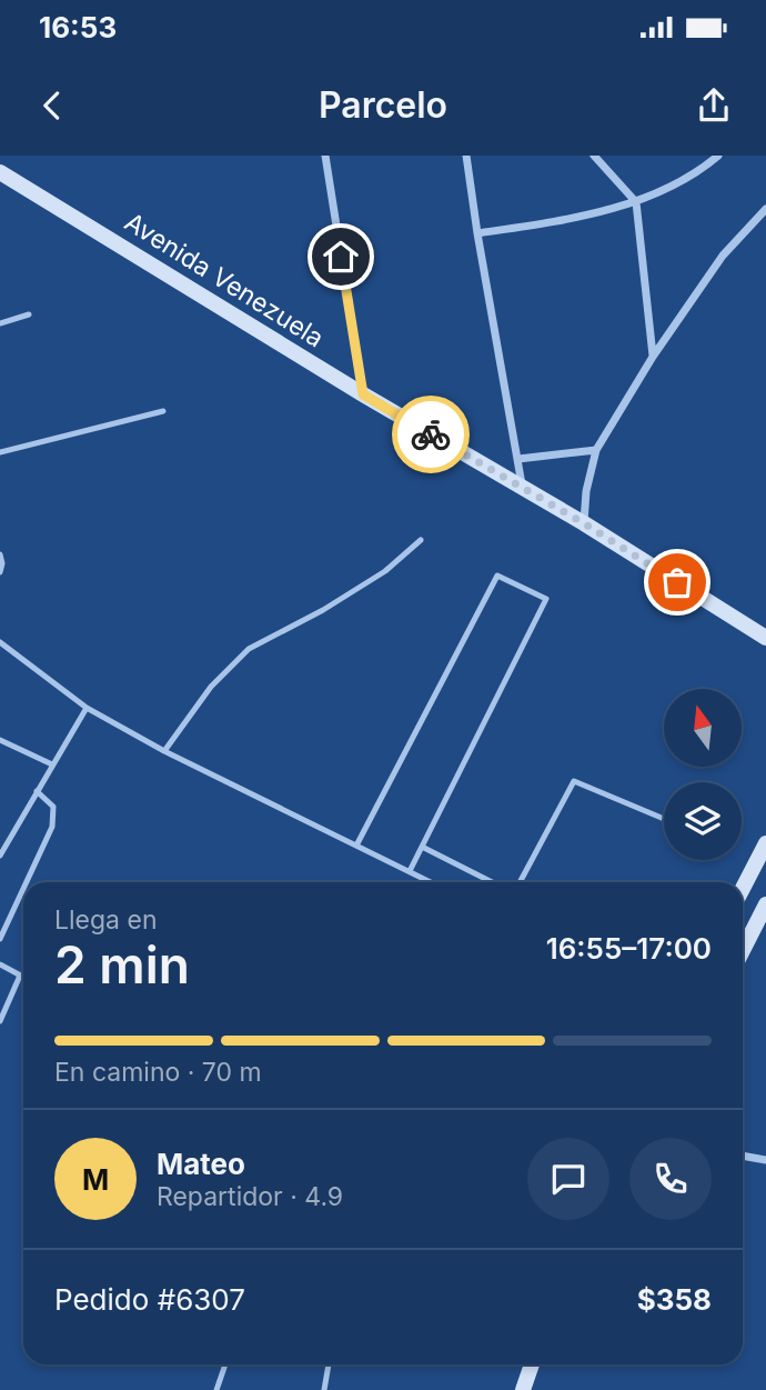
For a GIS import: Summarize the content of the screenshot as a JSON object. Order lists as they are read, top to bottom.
{
  "streets": {
    "street": ["Avenida Venezuela"]
  },
  "north": "top",
  "page": {
    "status": "16:53",
    "header": "Parcelo",
    "heading": ["2 min", "Llega en", "16:55–17:00"],
    "panel": [
      "Mateo",
      "Repartidor · 4.9",
      "Pedido #6307",
      "$358"
    ],
    "bar": "En camino · 70 m",
    "round": "M"
  }
}
